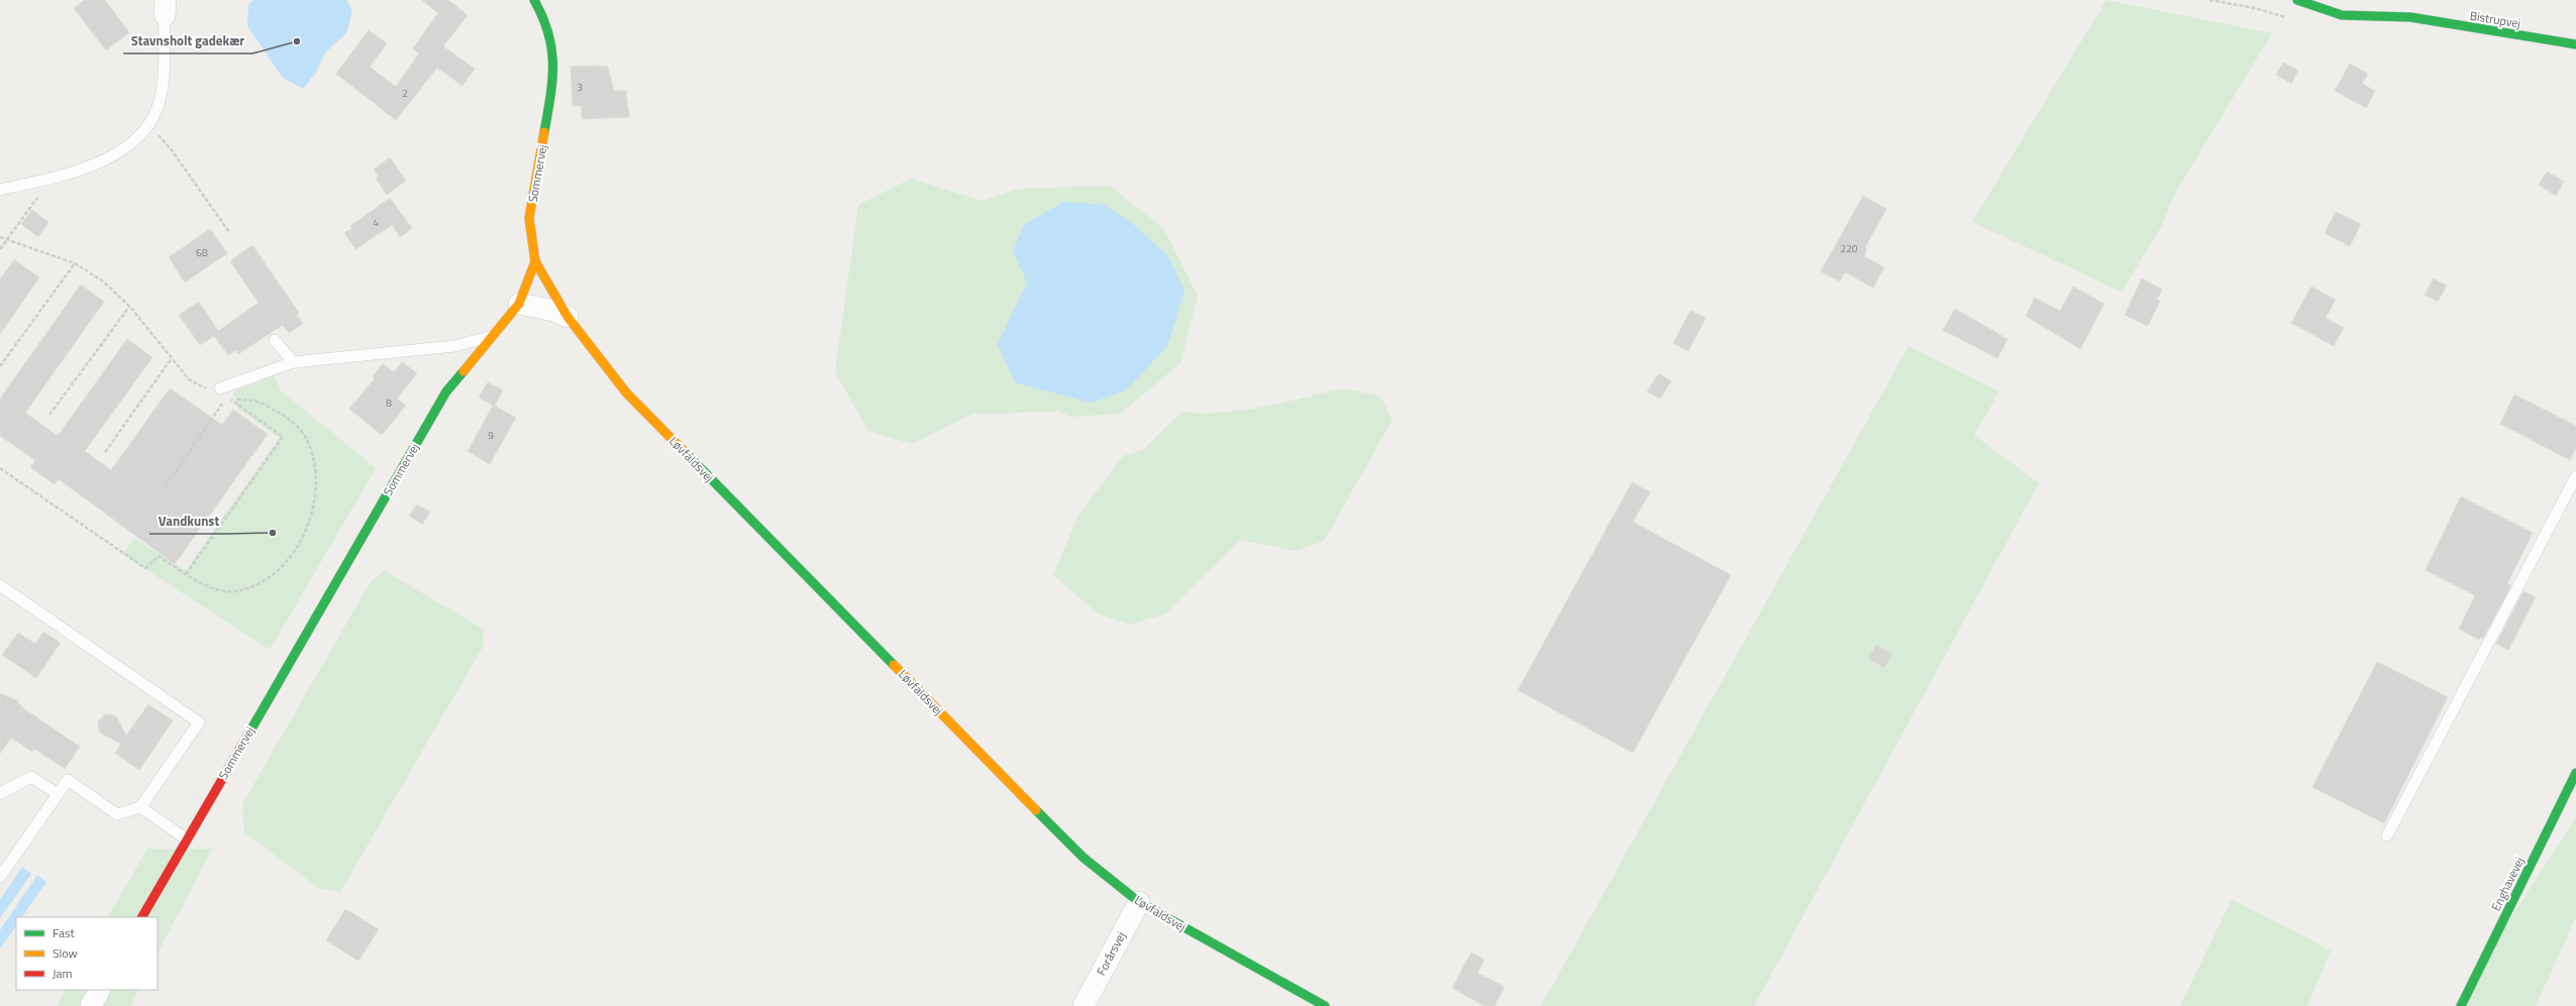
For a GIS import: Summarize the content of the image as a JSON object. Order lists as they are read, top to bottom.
{
  "streets": {
    "street": [
      "Bistrupvej",
      "Sommervej",
      "Løvfaldsvej",
      "Enghavevej",
      "Forårsvej"
    ]
  },
  "crossings": [
    ["Sommervej", "Løvfaldsvej"],
    ["Løvfaldsvej", "Forårsvej"]
  ],
  "places": ["Stavnsholt gadekær", "Vandkunst"],
  "house_numbers": [
    "3",
    "2",
    "4",
    "220",
    "6B",
    "8",
    "9"
  ],
  "legend": ["Fast", "Slow", "Jam"]
}
